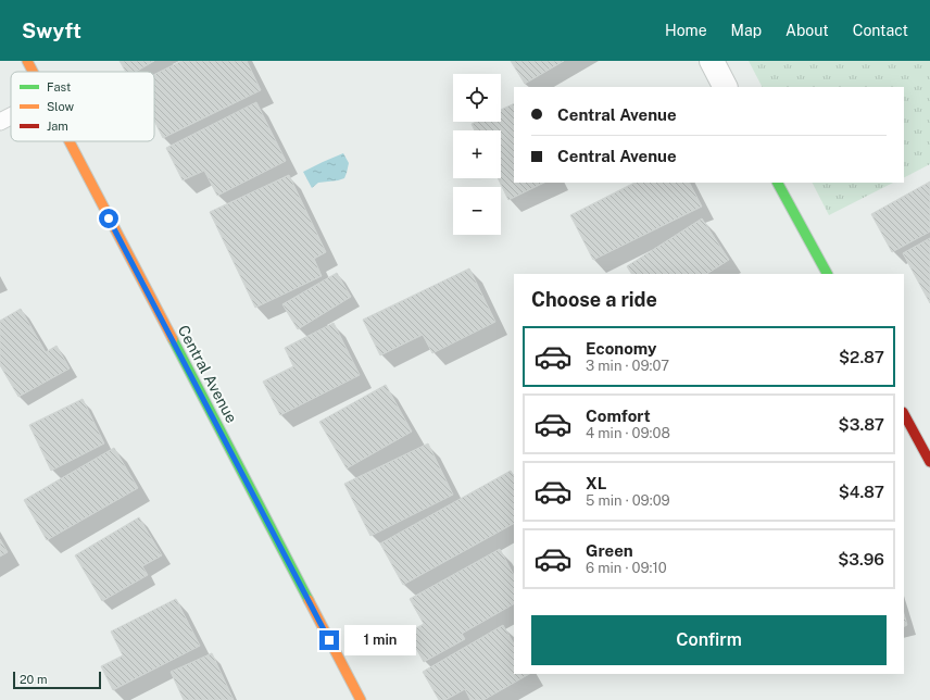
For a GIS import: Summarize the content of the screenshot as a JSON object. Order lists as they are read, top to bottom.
{
  "streets": {
    "street": ["Central Avenue"]
  },
  "legend": ["Fast", "Slow", "Jam"],
  "scale_bar": "20 m",
  "page": {
    "header": "Swyft",
    "nav": [
      "Home",
      "Map",
      "About",
      "Contact"
    ],
    "map_buttons": ["+", "−"],
    "banner": ["Central Avenue", "Central Avenue"],
    "heading": "Choose a ride",
    "list": [
      {
        "name": "Economy",
        "note": "3 min · 09:07",
        "value": "$2.87"
      },
      {
        "name": "Comfort",
        "note": "4 min · 09:08",
        "value": "$3.87"
      },
      {
        "name": "XL",
        "note": "5 min · 09:09",
        "value": "$4.87"
      },
      {
        "name": "Green",
        "note": "6 min · 09:10",
        "value": "$3.96"
      }
    ],
    "buttons": "Confirm",
    "bubble": "1 min",
    "scale": "20 m"
  }
}
